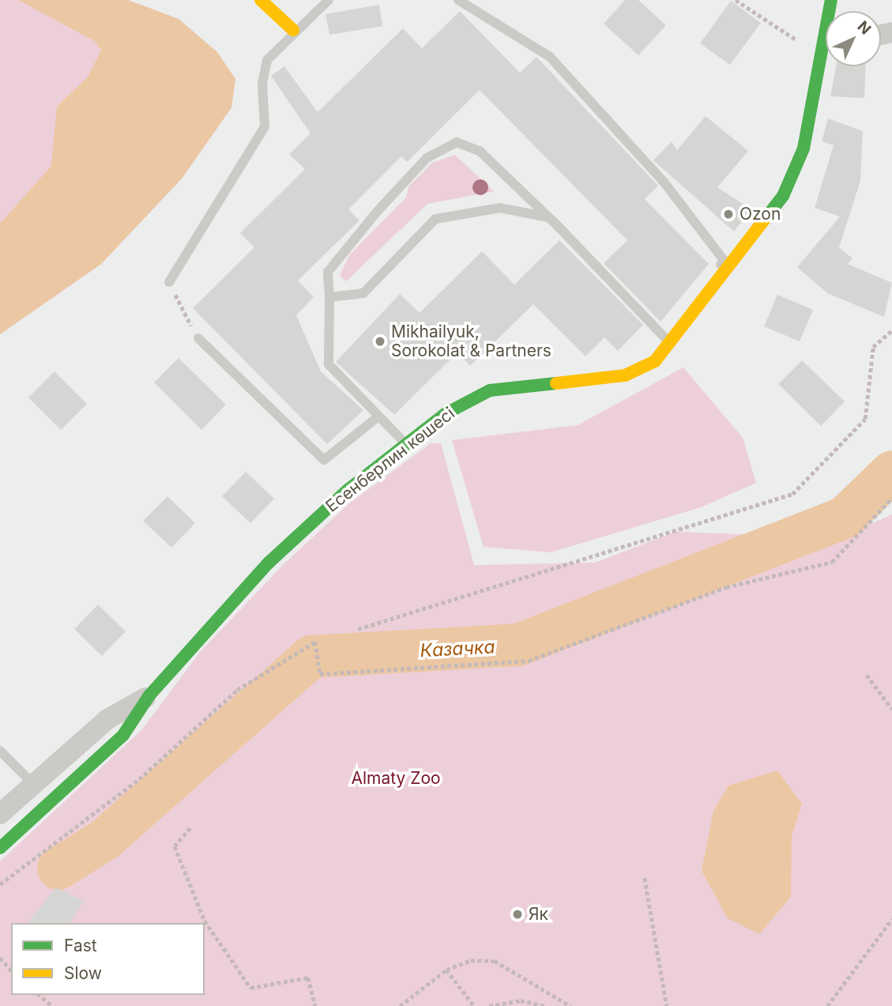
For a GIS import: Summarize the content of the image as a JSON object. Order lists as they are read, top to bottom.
{
  "streets": {
    "street": ["Есенберлин көшесі"]
  },
  "water": ["Казачка"],
  "parks": ["Almaty Zoo"],
  "places": ["Ozon", "Mikhailyuk, Sorokolat & Partners", "Як"],
  "legend": ["Fast", "Slow"],
  "north": "top right"
}
